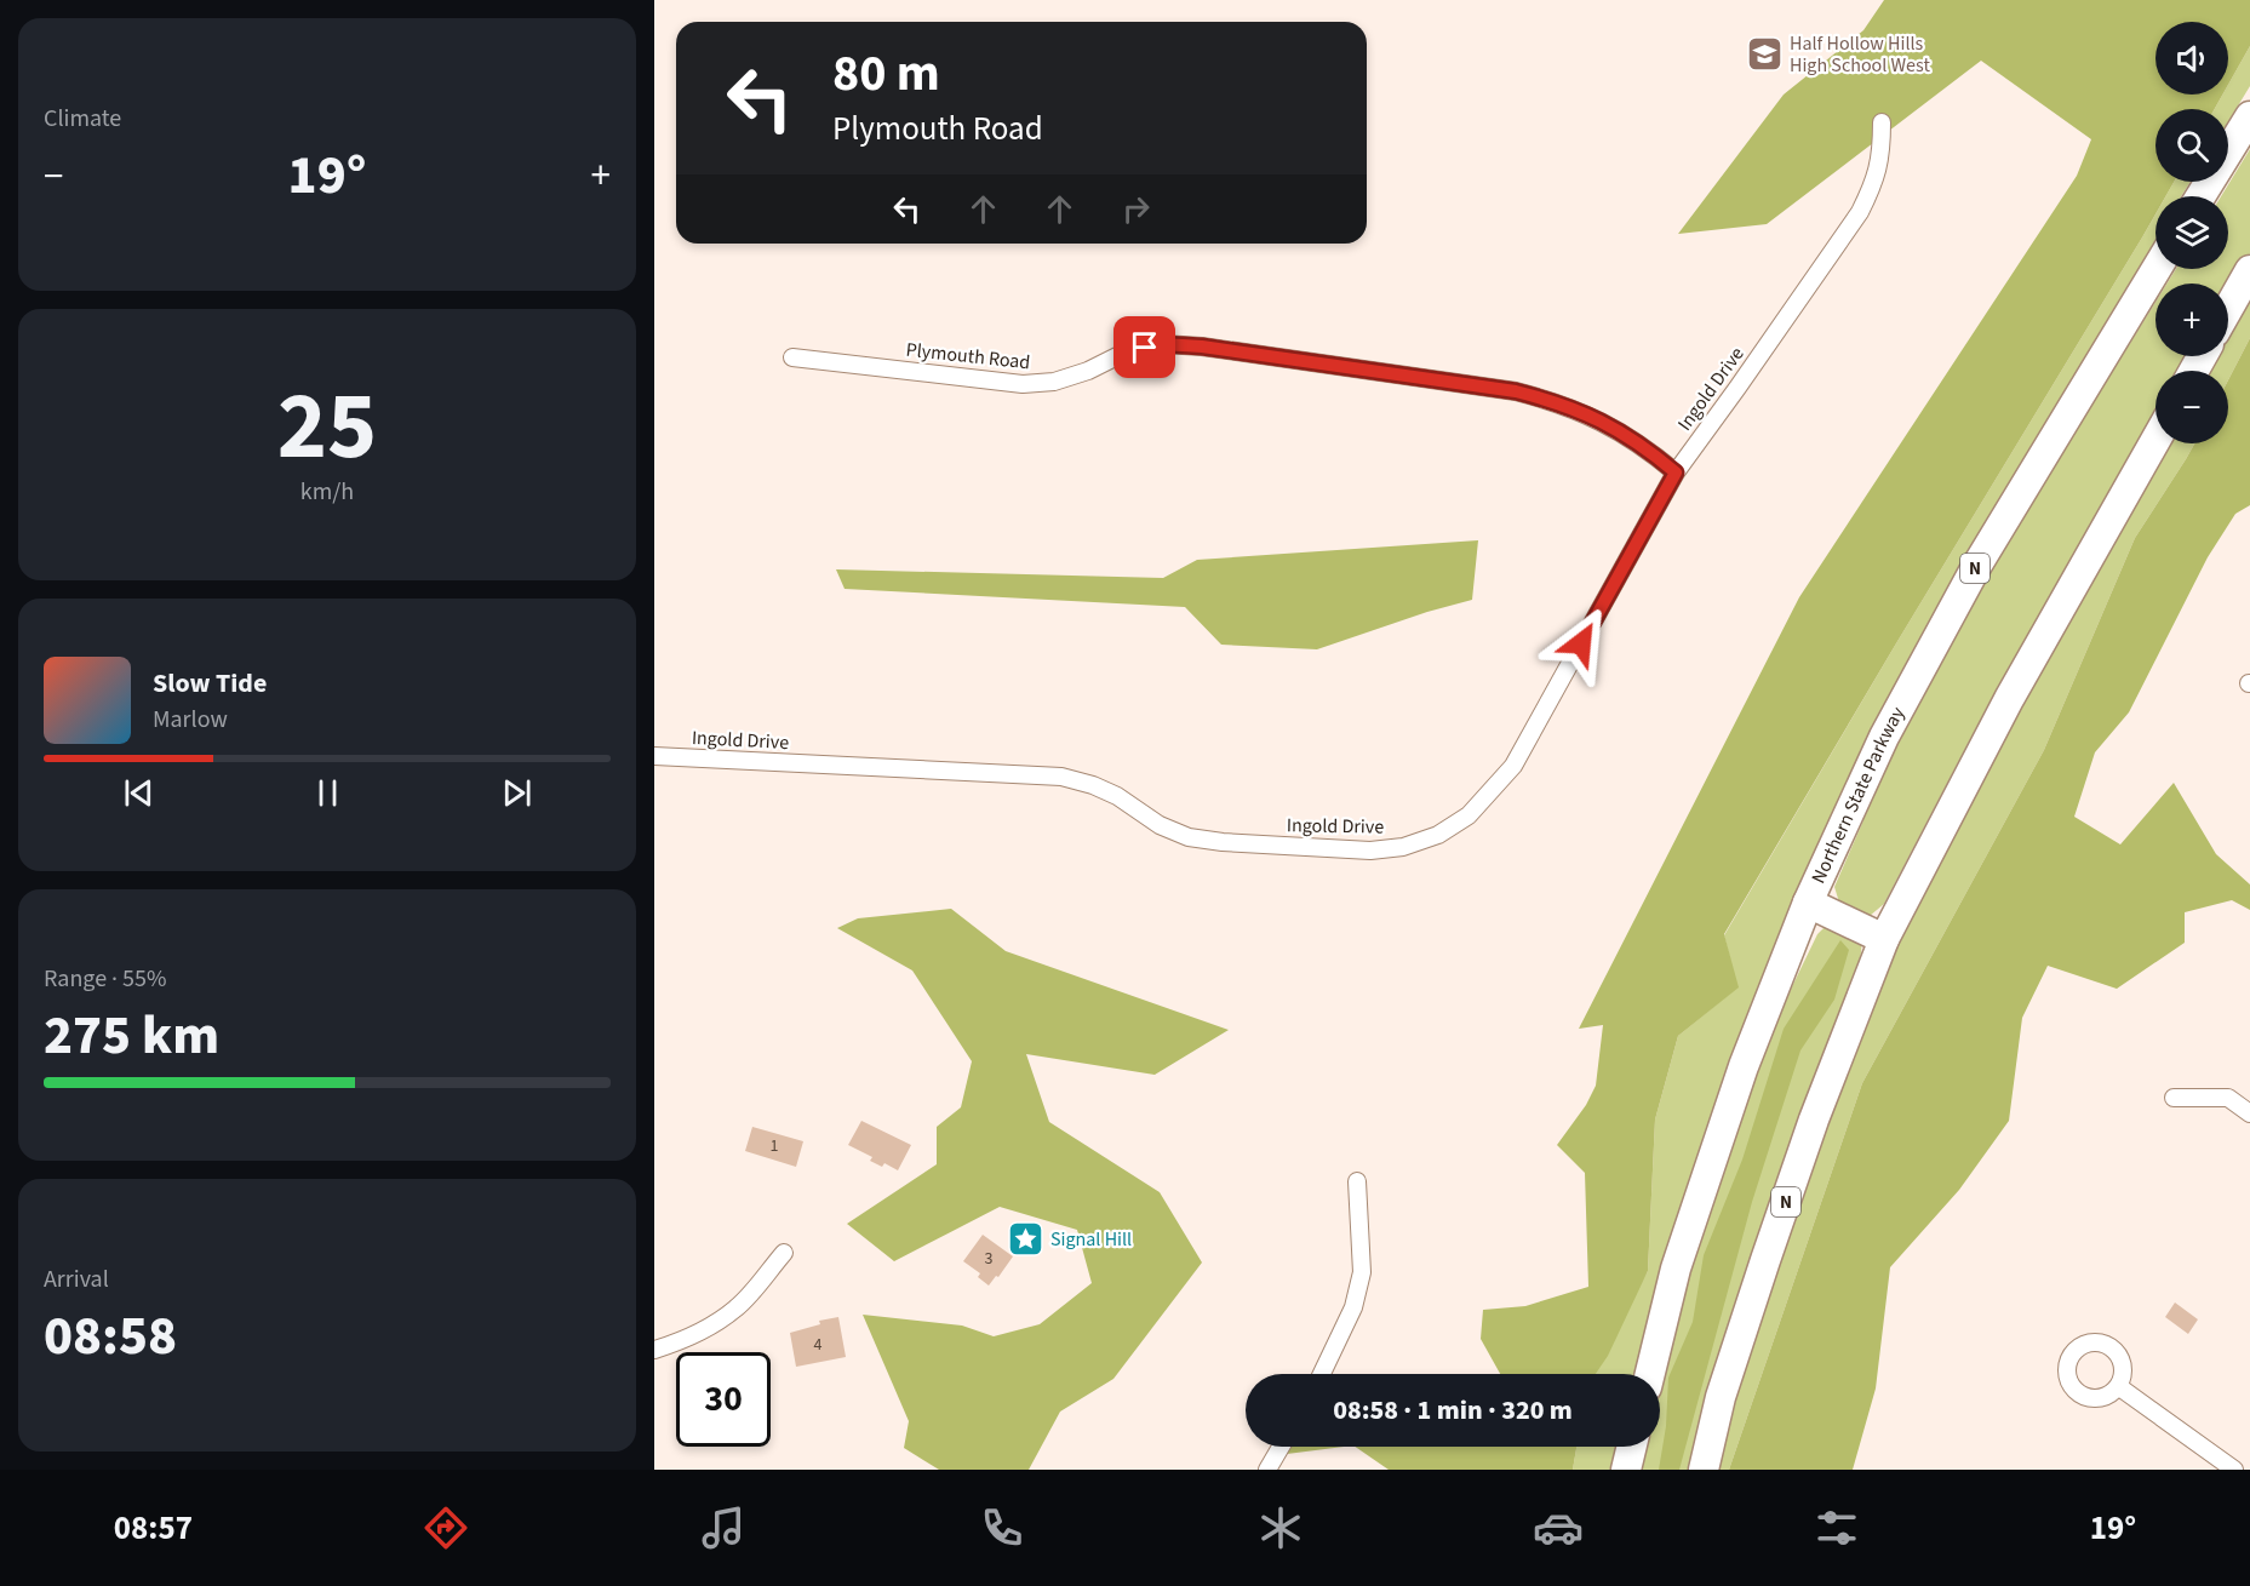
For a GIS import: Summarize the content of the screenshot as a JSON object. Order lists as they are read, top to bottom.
{
  "streets": {
    "highway": ["N", "Northern State Parkway"],
    "street": ["Plymouth Road", "Ingold Drive"]
  },
  "crossings": [
    ["Plymouth Road", "Ingold Drive"]
  ],
  "places": {
    "school or university": ["Half Hollow Hills High School West"],
    "place": ["Signal Hill"]
  },
  "house_numbers": ["1", "3", "4"],
  "page": {
    "tile": [
      "Climate",
      ["25", "km/h"],
      ["Range · 55%", "275 km"],
      ["Arrival", "08:58"]
    ],
    "map_buttons": ["+", "−"],
    "turn": ["80 m", "Plymouth Road"],
    "heat": ["−", "19°", "+"],
    "song": ["Slow Tide", "Marlow"],
    "limit": "30",
    "trip": "08:58 · 1 min · 320 m",
    "tabs": ["08:57", "19°"]
  }
}
